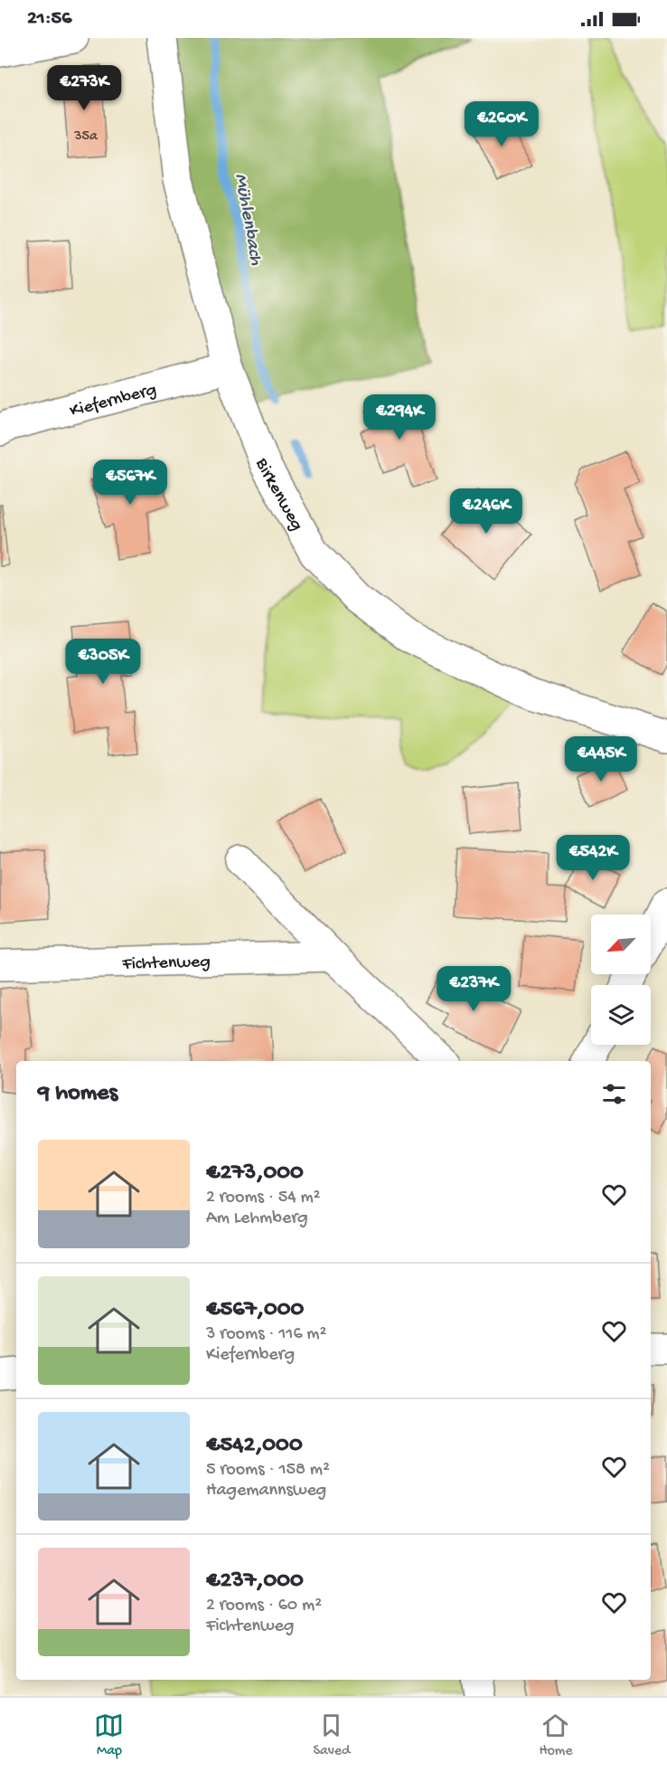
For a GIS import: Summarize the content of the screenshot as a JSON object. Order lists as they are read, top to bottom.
{
  "streets": {
    "street": ["Kiefernberg", "Birkenweg", "Fichtenweg"]
  },
  "crossings": [
    ["Kiefernberg", "Birkenweg"]
  ],
  "water": ["Mühlenbach"],
  "house_numbers": ["35a"],
  "north": "bottom left",
  "page": {
    "status": "21:56",
    "price": [
      "€273K",
      "€260K",
      "€294K",
      "€567K",
      "€246K",
      "€305K",
      "€445K",
      "€542K",
      "€237K"
    ],
    "heading": "9 homes",
    "list": [
      {
        "name": "€273,000",
        "note": "2 rooms · 54 m² · Am Lehmberg"
      },
      {
        "name": "€567,000",
        "note": "3 rooms · 116 m² · Kiefernberg"
      },
      {
        "name": "€542,000",
        "note": "5 rooms · 158 m² · Hagemannsweg"
      },
      {
        "name": "€237,000",
        "note": "2 rooms · 60 m² · Fichtenweg"
      }
    ],
    "tabs": ["Map", "Saved", "Home"]
  }
}
